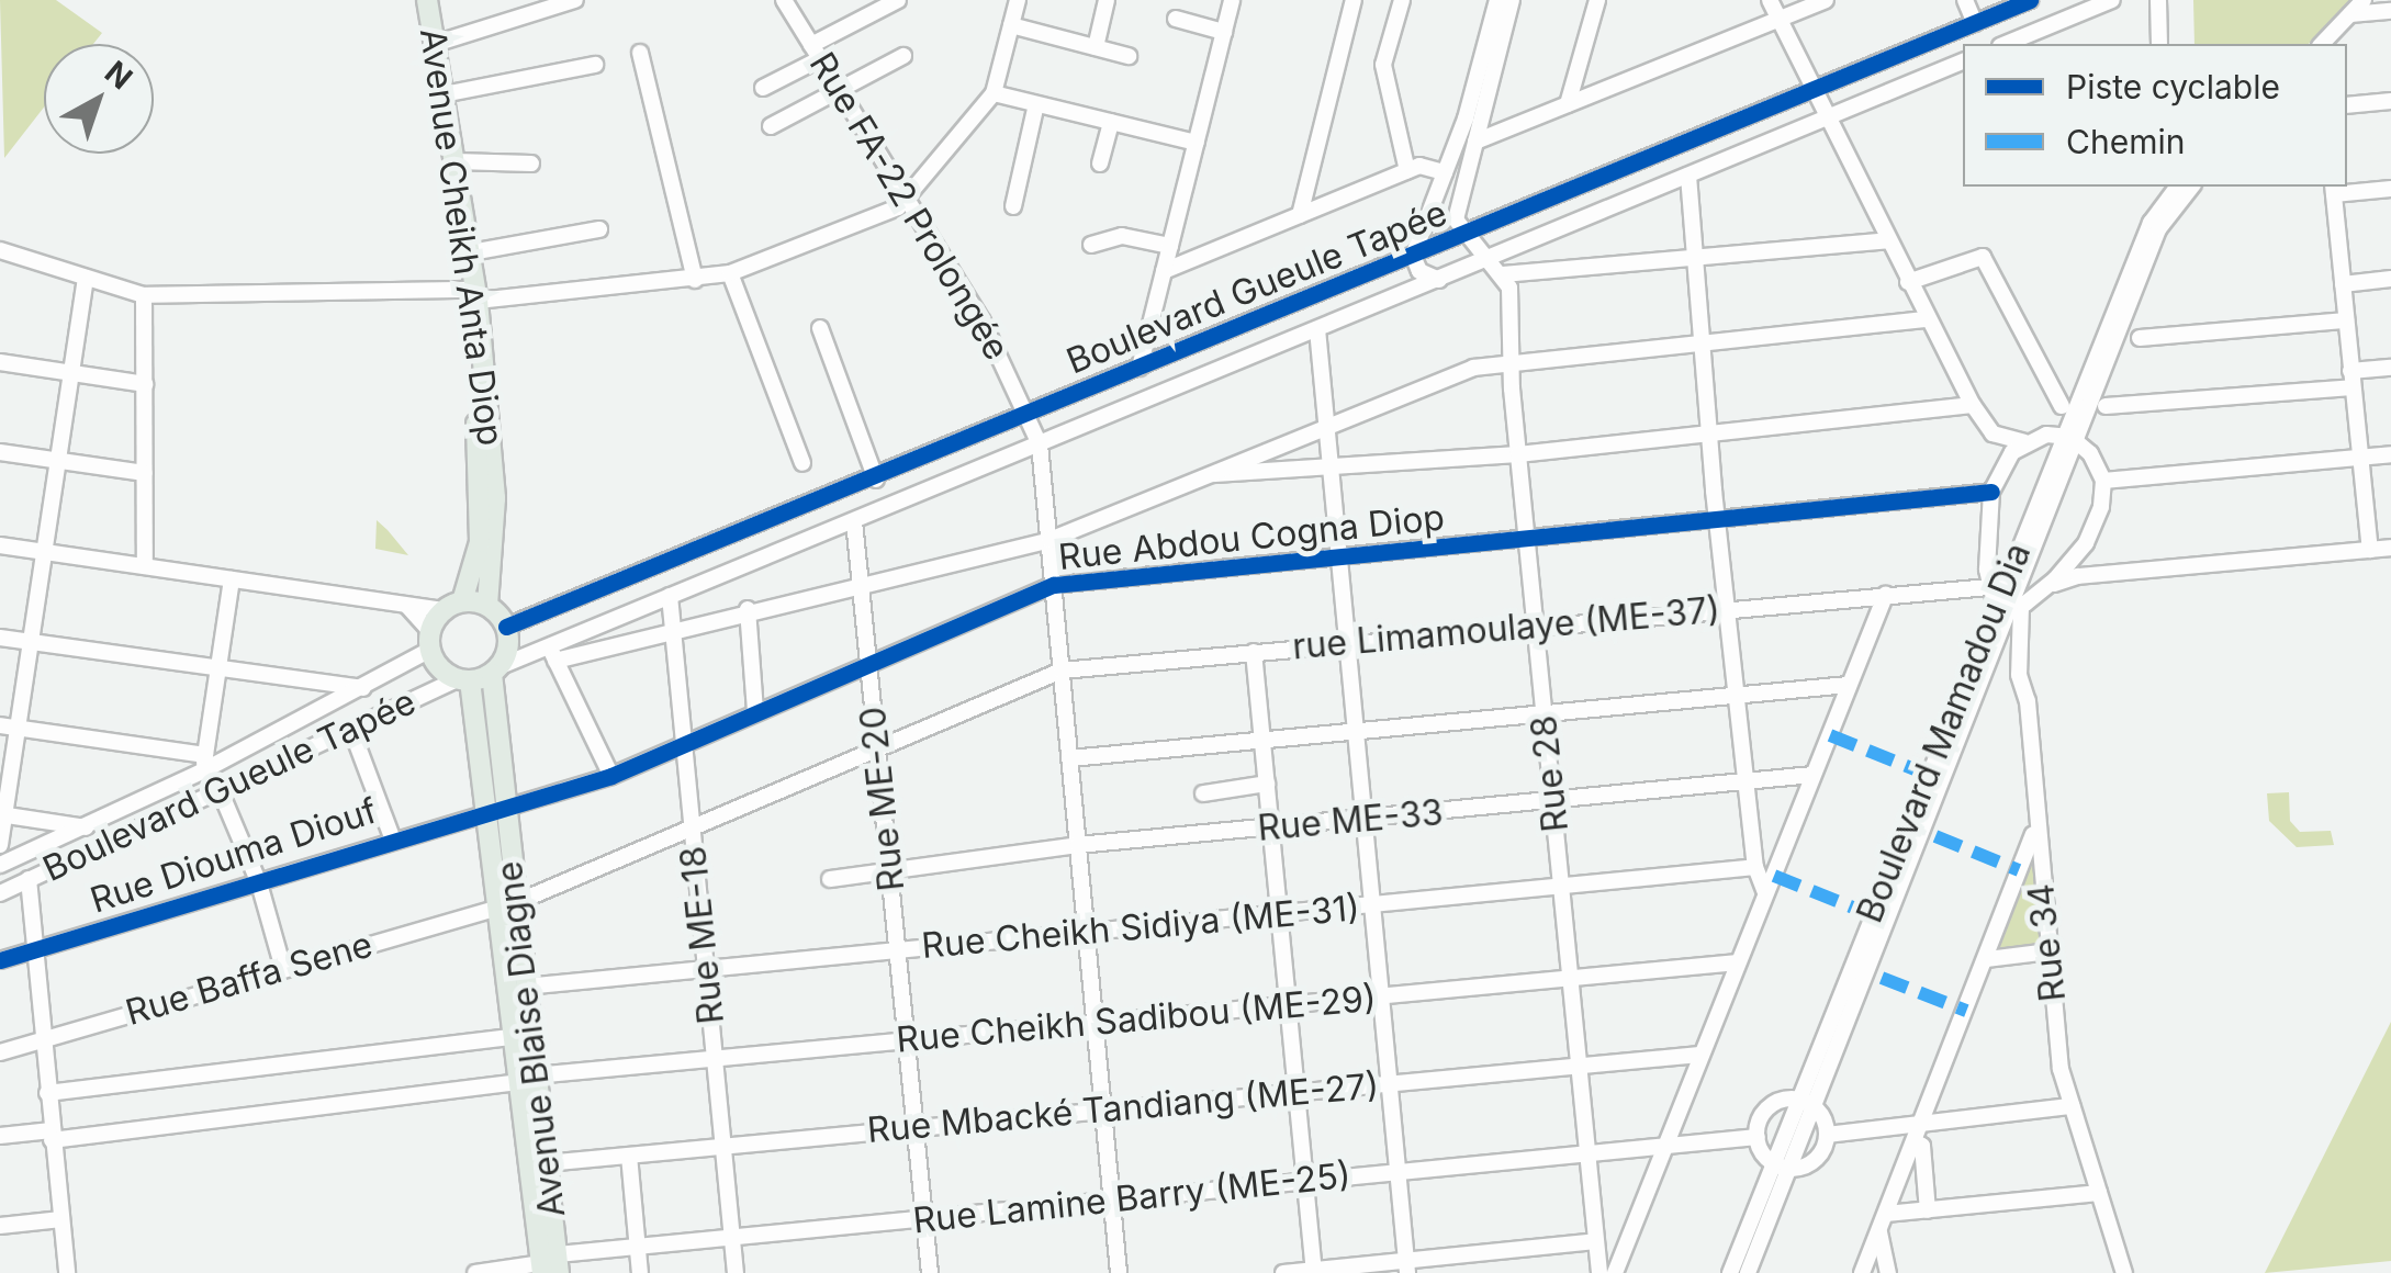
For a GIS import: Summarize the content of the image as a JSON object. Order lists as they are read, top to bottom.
{
  "streets": {
    "main road": ["Avenue Cheikh Anta Diop", "Avenue Blaise Diagne"],
    "street": [
      "Rue FA-22 Prolongée",
      "Boulevard Gueule Tapée",
      "Rue Abdou Cogna Diop",
      "rue Limamoulaye (ME-37)",
      "Boulevard Mamadou Dia",
      "Rue 28",
      "Rue ME-20",
      "Rue ME-33",
      "Rue Diouma Diouf",
      "Rue Cheikh Sidiya (ME-31)",
      "Rue ME-18",
      "Rue 34",
      "Rue Baffa Sene",
      "Rue Cheikh Sadibou (ME-29)",
      "Rue Mbacké Tandiang (ME-27)",
      "Rue Lamine Barry (ME-25)"
    ]
  },
  "crossings": [
    ["Rue FA-22 Prolongée", "Boulevard Gueule Tapée"],
    ["Rue FA-22 Prolongée", "Rue Abdou Cogna Diop"],
    ["Rue FA-22 Prolongée", "rue Limamoulaye (ME-37)"],
    ["Rue FA-22 Prolongée", "Rue ME-33"],
    ["Rue FA-22 Prolongée", "Rue Cheikh Sidiya (ME-31)"],
    ["Rue FA-22 Prolongée", "Rue Cheikh Sadibou (ME-29)"],
    ["Rue FA-22 Prolongée", "Rue Mbacké Tandiang (ME-27)"],
    ["Rue FA-22 Prolongée", "Rue Lamine Barry (ME-25)"],
    ["Avenue Cheikh Anta Diop", "Boulevard Gueule Tapée"],
    ["Avenue Cheikh Anta Diop", "Avenue Blaise Diagne"],
    ["Boulevard Gueule Tapée", "Rue ME-20"],
    ["Boulevard Gueule Tapée", "Rue ME-18"],
    ["Boulevard Gueule Tapée", "Avenue Blaise Diagne"],
    ["Rue Abdou Cogna Diop", "Rue 28"],
    ["Rue Abdou Cogna Diop", "Rue ME-20"],
    ["Rue Abdou Cogna Diop", "Rue Diouma Diouf"],
    ["Rue Abdou Cogna Diop", "Rue ME-18"],
    ["Rue Abdou Cogna Diop", "Avenue Blaise Diagne"],
    ["rue Limamoulaye (ME-37)", "Rue 28"],
    ["rue Limamoulaye (ME-37)", "Rue ME-20"],
    ["rue Limamoulaye (ME-37)", "Rue ME-18"],
    ["rue Limamoulaye (ME-37)", "Rue Baffa Sene"],
    ["Boulevard Mamadou Dia", "Rue 34"],
    ["Rue 28", "Rue ME-33"],
    ["Rue 28", "Rue Cheikh Sidiya (ME-31)"],
    ["Rue 28", "Rue Cheikh Sadibou (ME-29)"],
    ["Rue 28", "Rue Mbacké Tandiang (ME-27)"],
    ["Rue 28", "Rue Lamine Barry (ME-25)"],
    ["Rue ME-20", "Rue ME-33"],
    ["Rue ME-20", "Rue Cheikh Sidiya (ME-31)"],
    ["Rue ME-20", "Rue Cheikh Sadibou (ME-29)"],
    ["Rue ME-20", "Rue Mbacké Tandiang (ME-27)"],
    ["Rue ME-20", "Rue Lamine Barry (ME-25)"],
    ["Rue Diouma Diouf", "Avenue Blaise Diagne"],
    ["Rue Cheikh Sidiya (ME-31)", "Rue ME-18"],
    ["Rue Cheikh Sidiya (ME-31)", "Avenue Blaise Diagne"],
    ["Rue ME-18", "Rue Baffa Sene"],
    ["Rue ME-18", "Rue Cheikh Sadibou (ME-29)"],
    ["Rue ME-18", "Rue Mbacké Tandiang (ME-27)"],
    ["Rue ME-18", "Rue Lamine Barry (ME-25)"],
    ["Rue Baffa Sene", "Avenue Blaise Diagne"],
    ["Rue Cheikh Sadibou (ME-29)", "Avenue Blaise Diagne"],
    ["Avenue Blaise Diagne", "Rue Mbacké Tandiang (ME-27)"],
    ["Avenue Blaise Diagne", "Rue Lamine Barry (ME-25)"]
  ],
  "legend": ["Piste cyclable", "Chemin"],
  "north": "top right"
}
